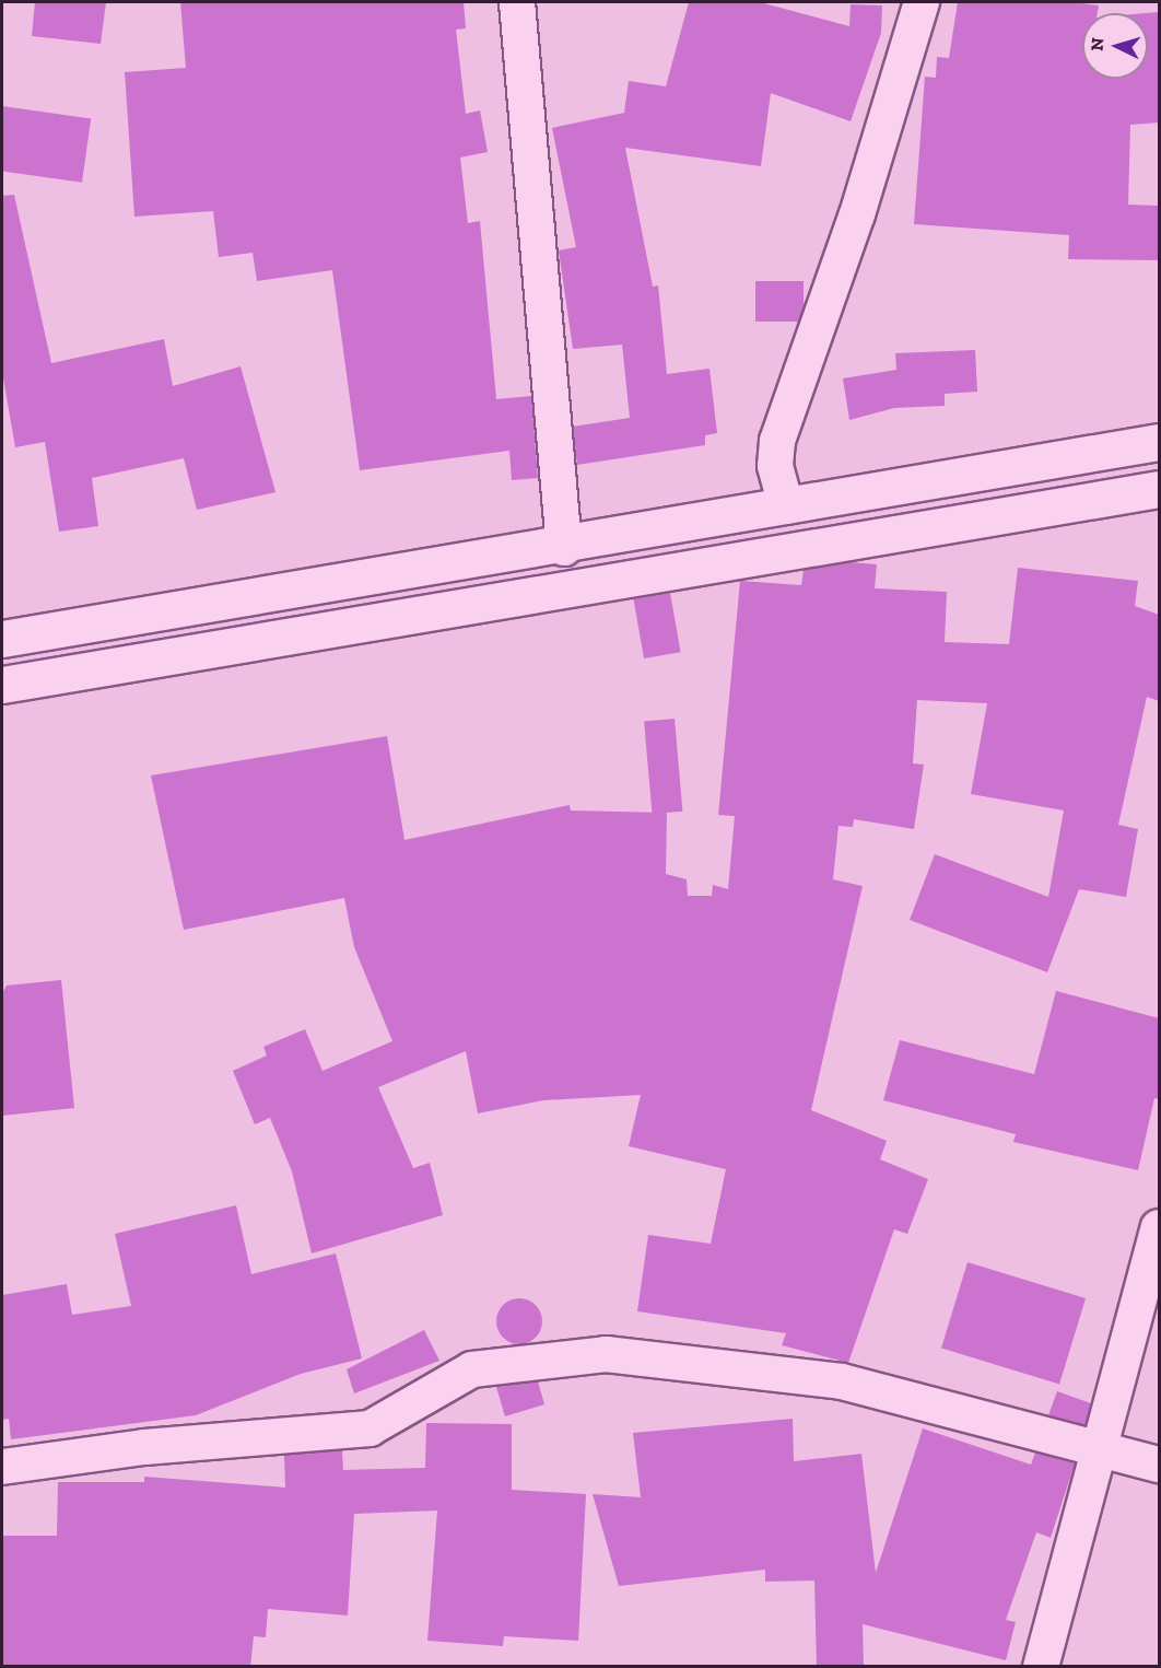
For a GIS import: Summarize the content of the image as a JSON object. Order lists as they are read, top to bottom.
{
  "north": "left"
}
